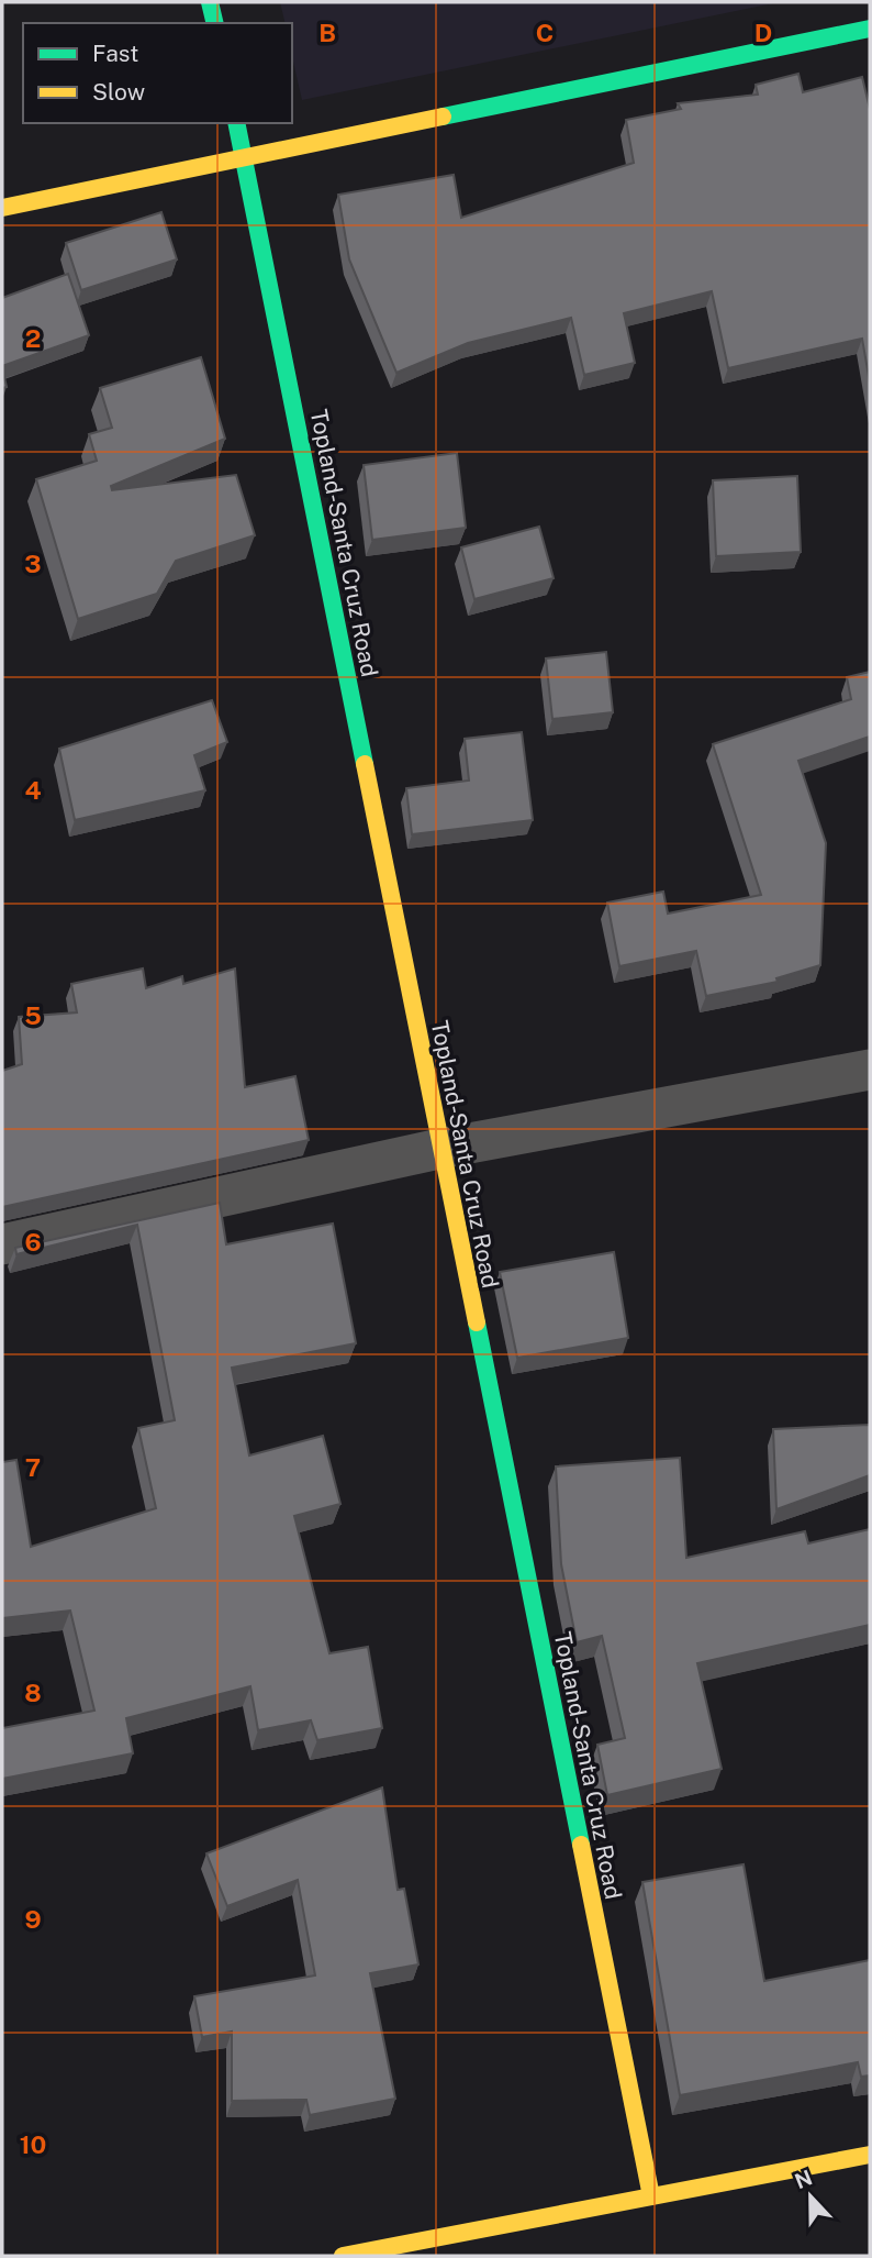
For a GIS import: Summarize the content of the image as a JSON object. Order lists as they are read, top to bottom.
{
  "streets": {
    "main road": ["Topland-Santa Cruz Road"]
  },
  "legend": ["Fast", "Slow"],
  "north": "top",
  "grid": {
    "columns": ["B", "C", "D"],
    "rows": [
      "2",
      "3",
      "4",
      "5",
      "6",
      "7",
      "8",
      "9",
      "10"
    ]
  }
}
